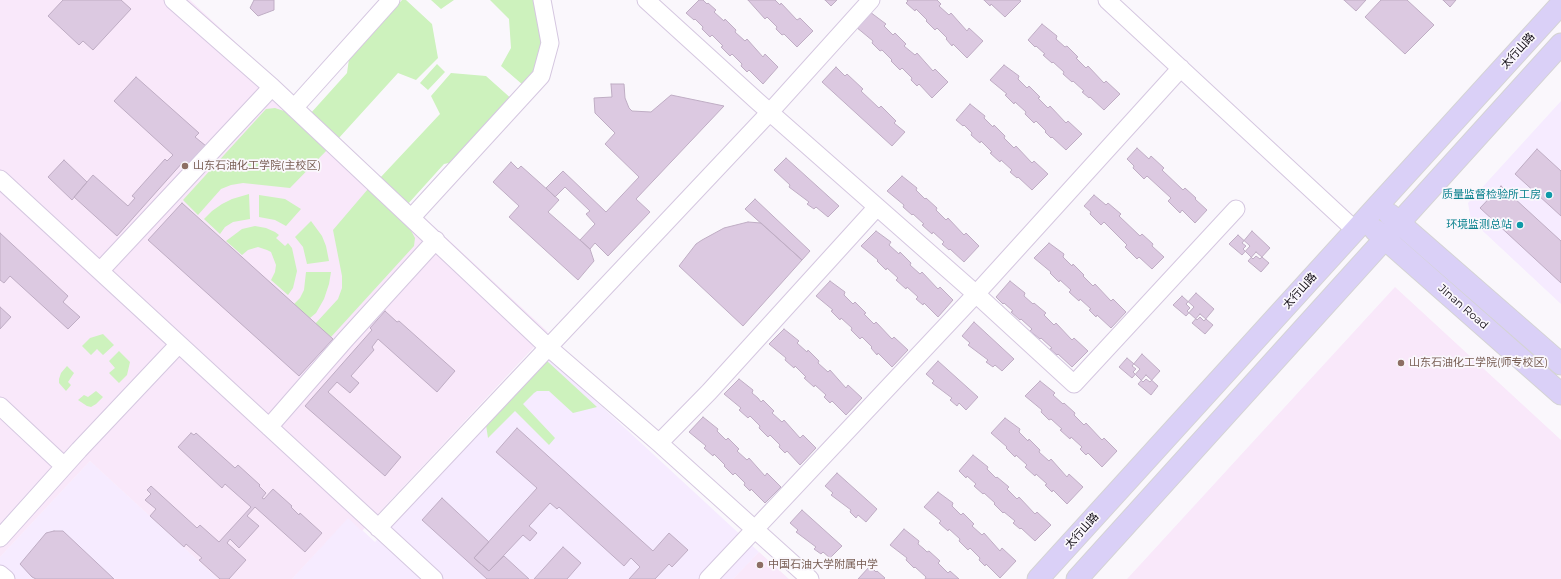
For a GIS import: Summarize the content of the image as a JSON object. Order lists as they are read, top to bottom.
{
  "streets": {
    "main road": ["太行山路", "Jinan Road"]
  },
  "crossings": [
    ["太行山路", "Jinan Road"]
  ],
  "places": [
    "山东石油化工学院(主校区)",
    "质量监督检验所工房",
    "环境监测总站",
    "山东石油化工学院(师专校区)",
    "中国石油大学附属中学"
  ]
}
